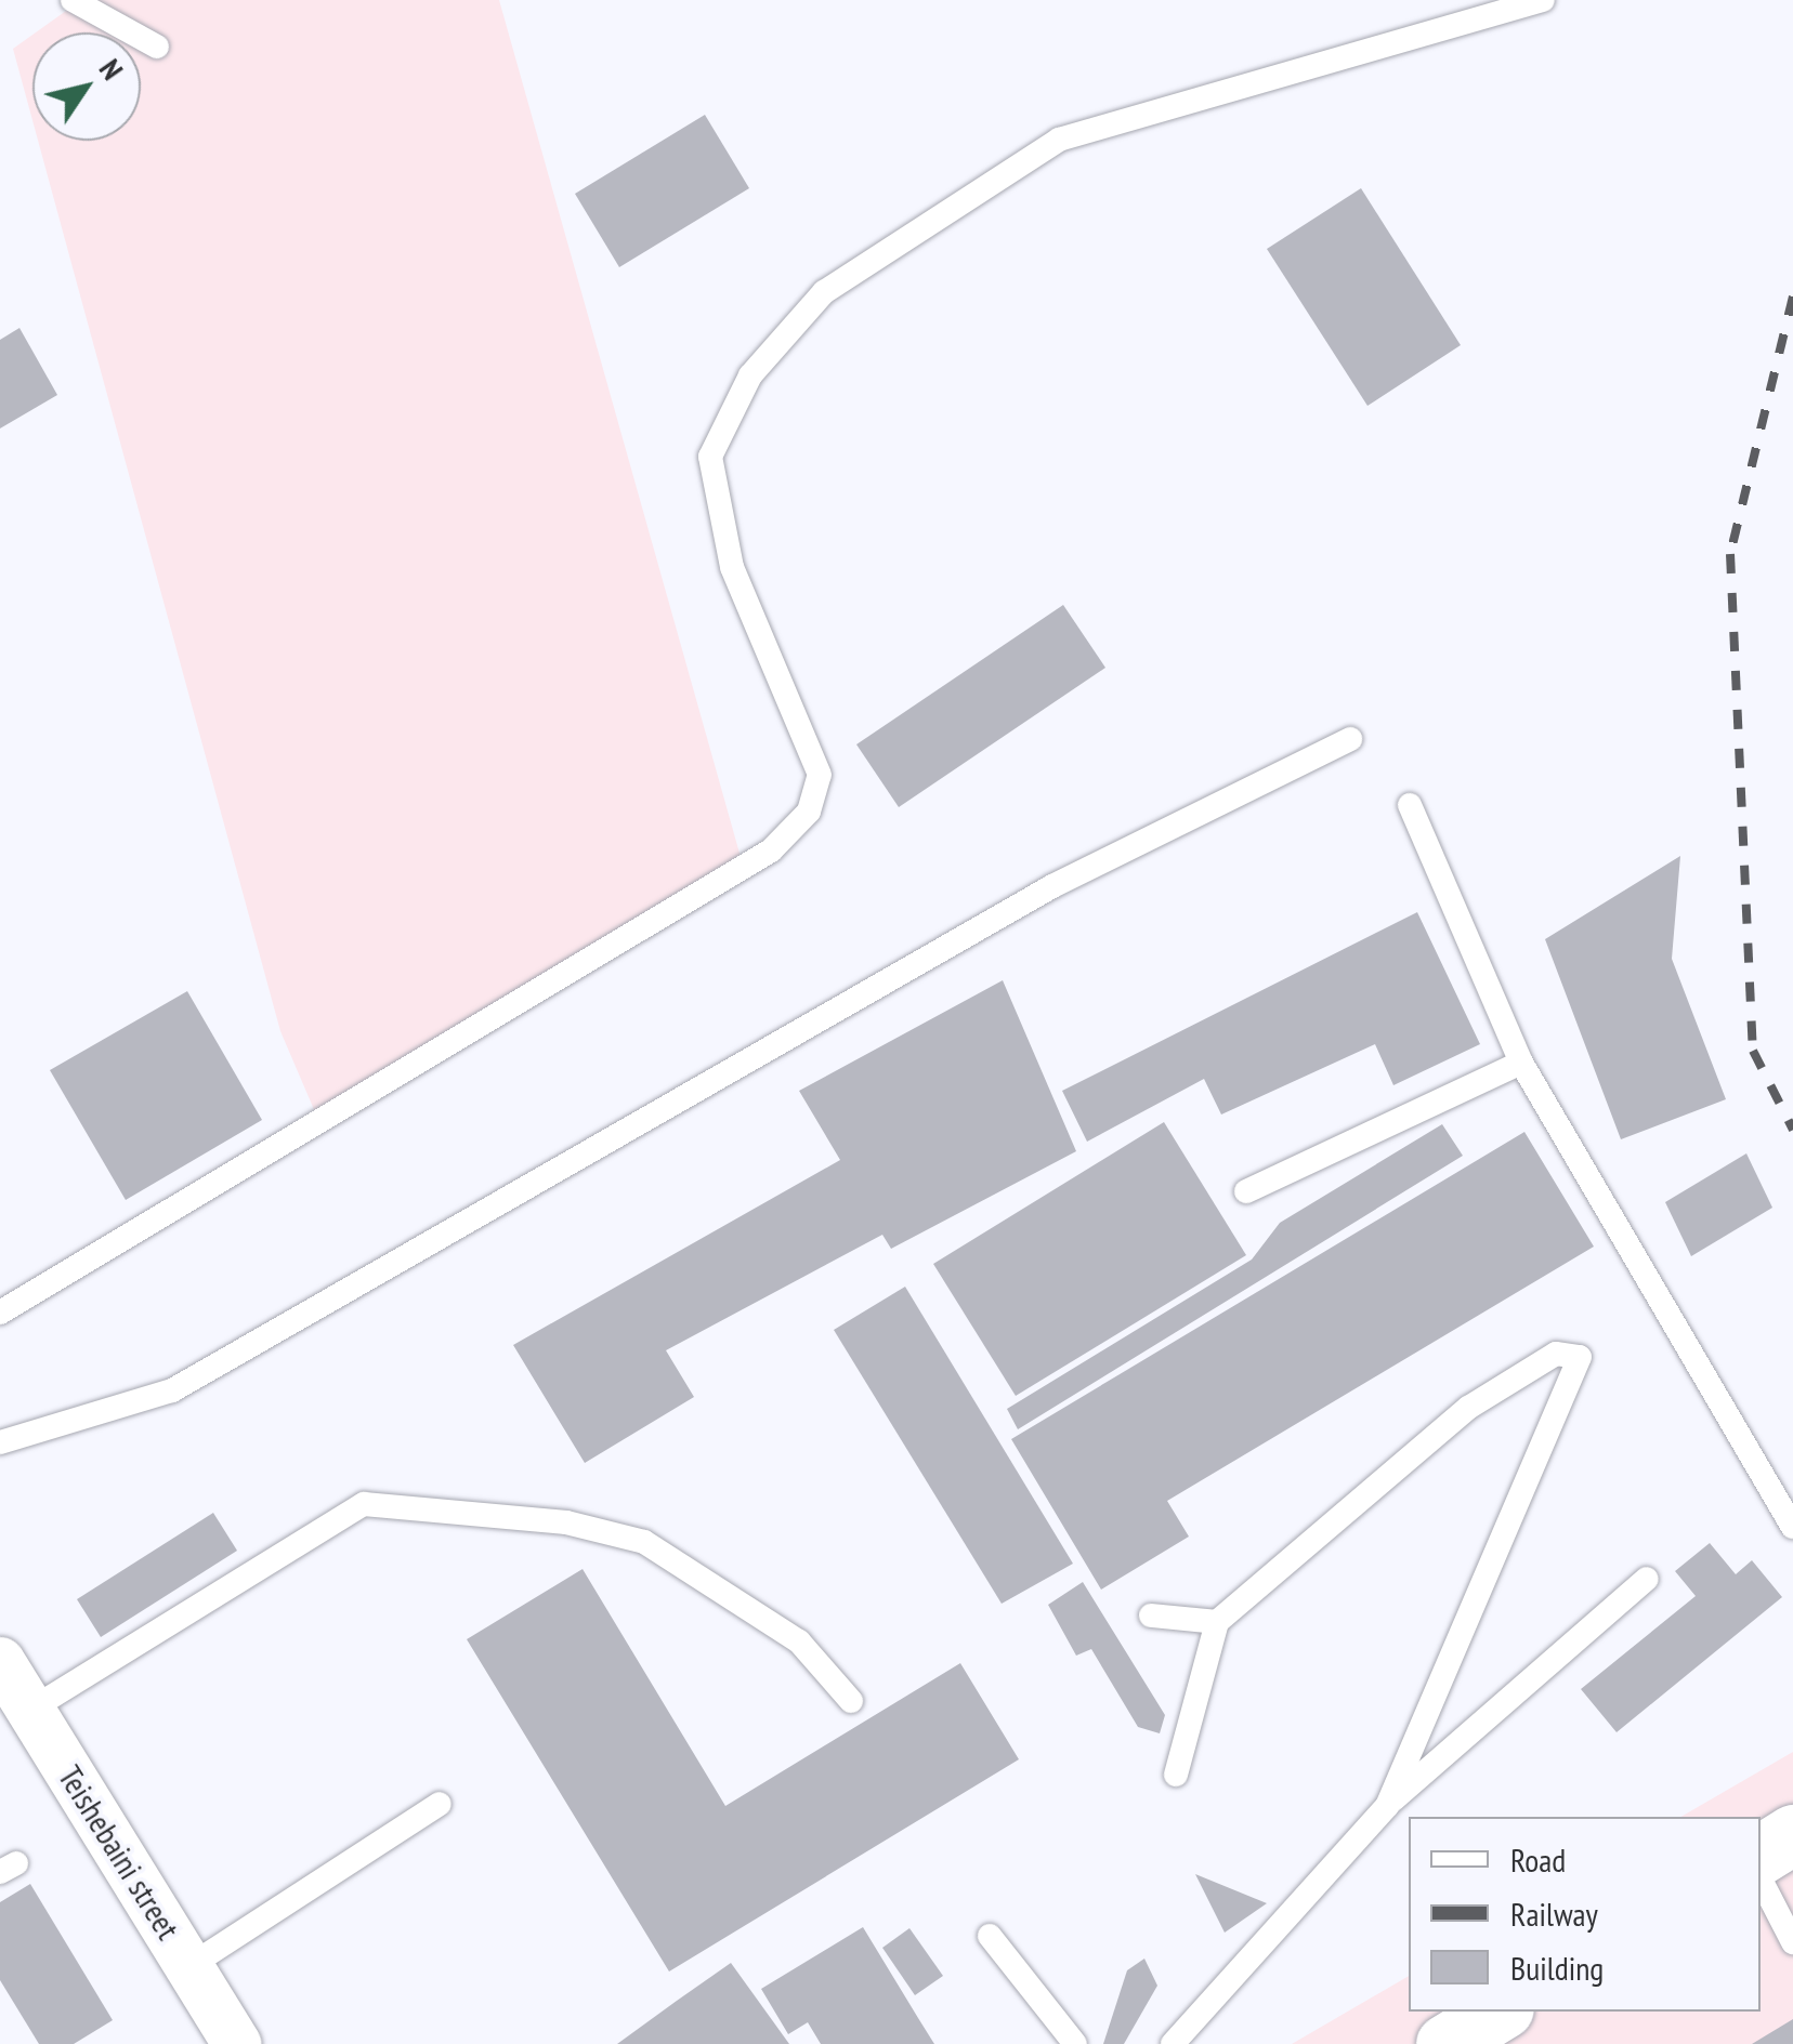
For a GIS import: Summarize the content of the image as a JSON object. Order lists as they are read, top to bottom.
{
  "streets": {
    "street": ["Teishebaini street"]
  },
  "legend": ["Road", "Railway", "Building"],
  "north": "top right"
}
